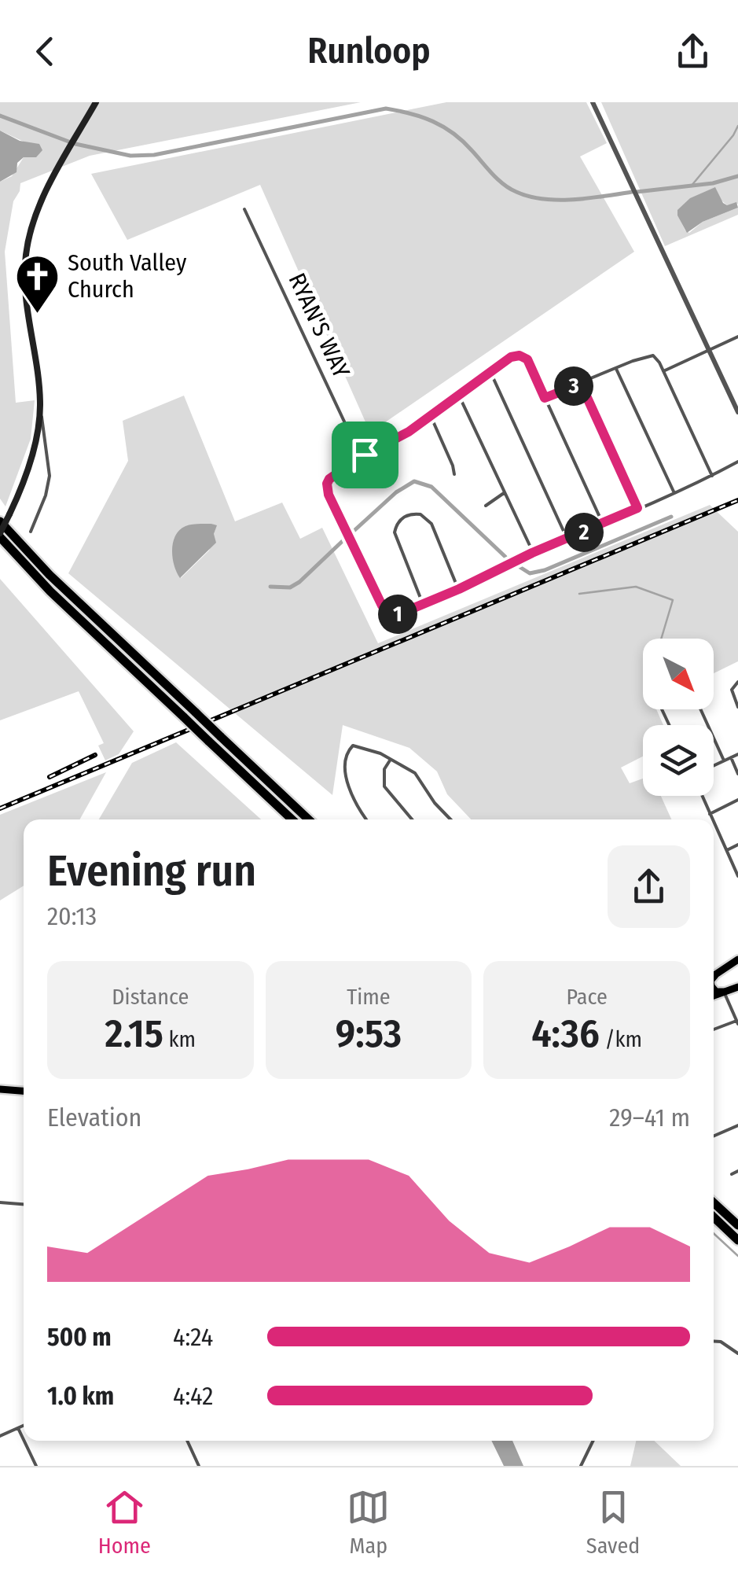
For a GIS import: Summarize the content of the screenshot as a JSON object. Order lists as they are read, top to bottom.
{
  "streets": {
    "street": ["RYAN'S WAY"]
  },
  "places": {
    "church": ["South Valley Church"]
  },
  "north": "bottom right",
  "page": {
    "header": "Runloop",
    "pins": ["3", "2", "1"],
    "heading": ["Evening run", "20:13"],
    "stats": [
      ["Distance", "2.15 km"],
      ["Time", "9:53"],
      ["Pace", "4:36 /km"]
    ],
    "chart": ["Elevation", "29–41 m"],
    "list": [
      {
        "name": "500 m",
        "note": "4:24"
      },
      {
        "name": "1.0 km",
        "note": "4:42"
      }
    ],
    "tabs": ["Home", "Map", "Saved"]
  }
}
